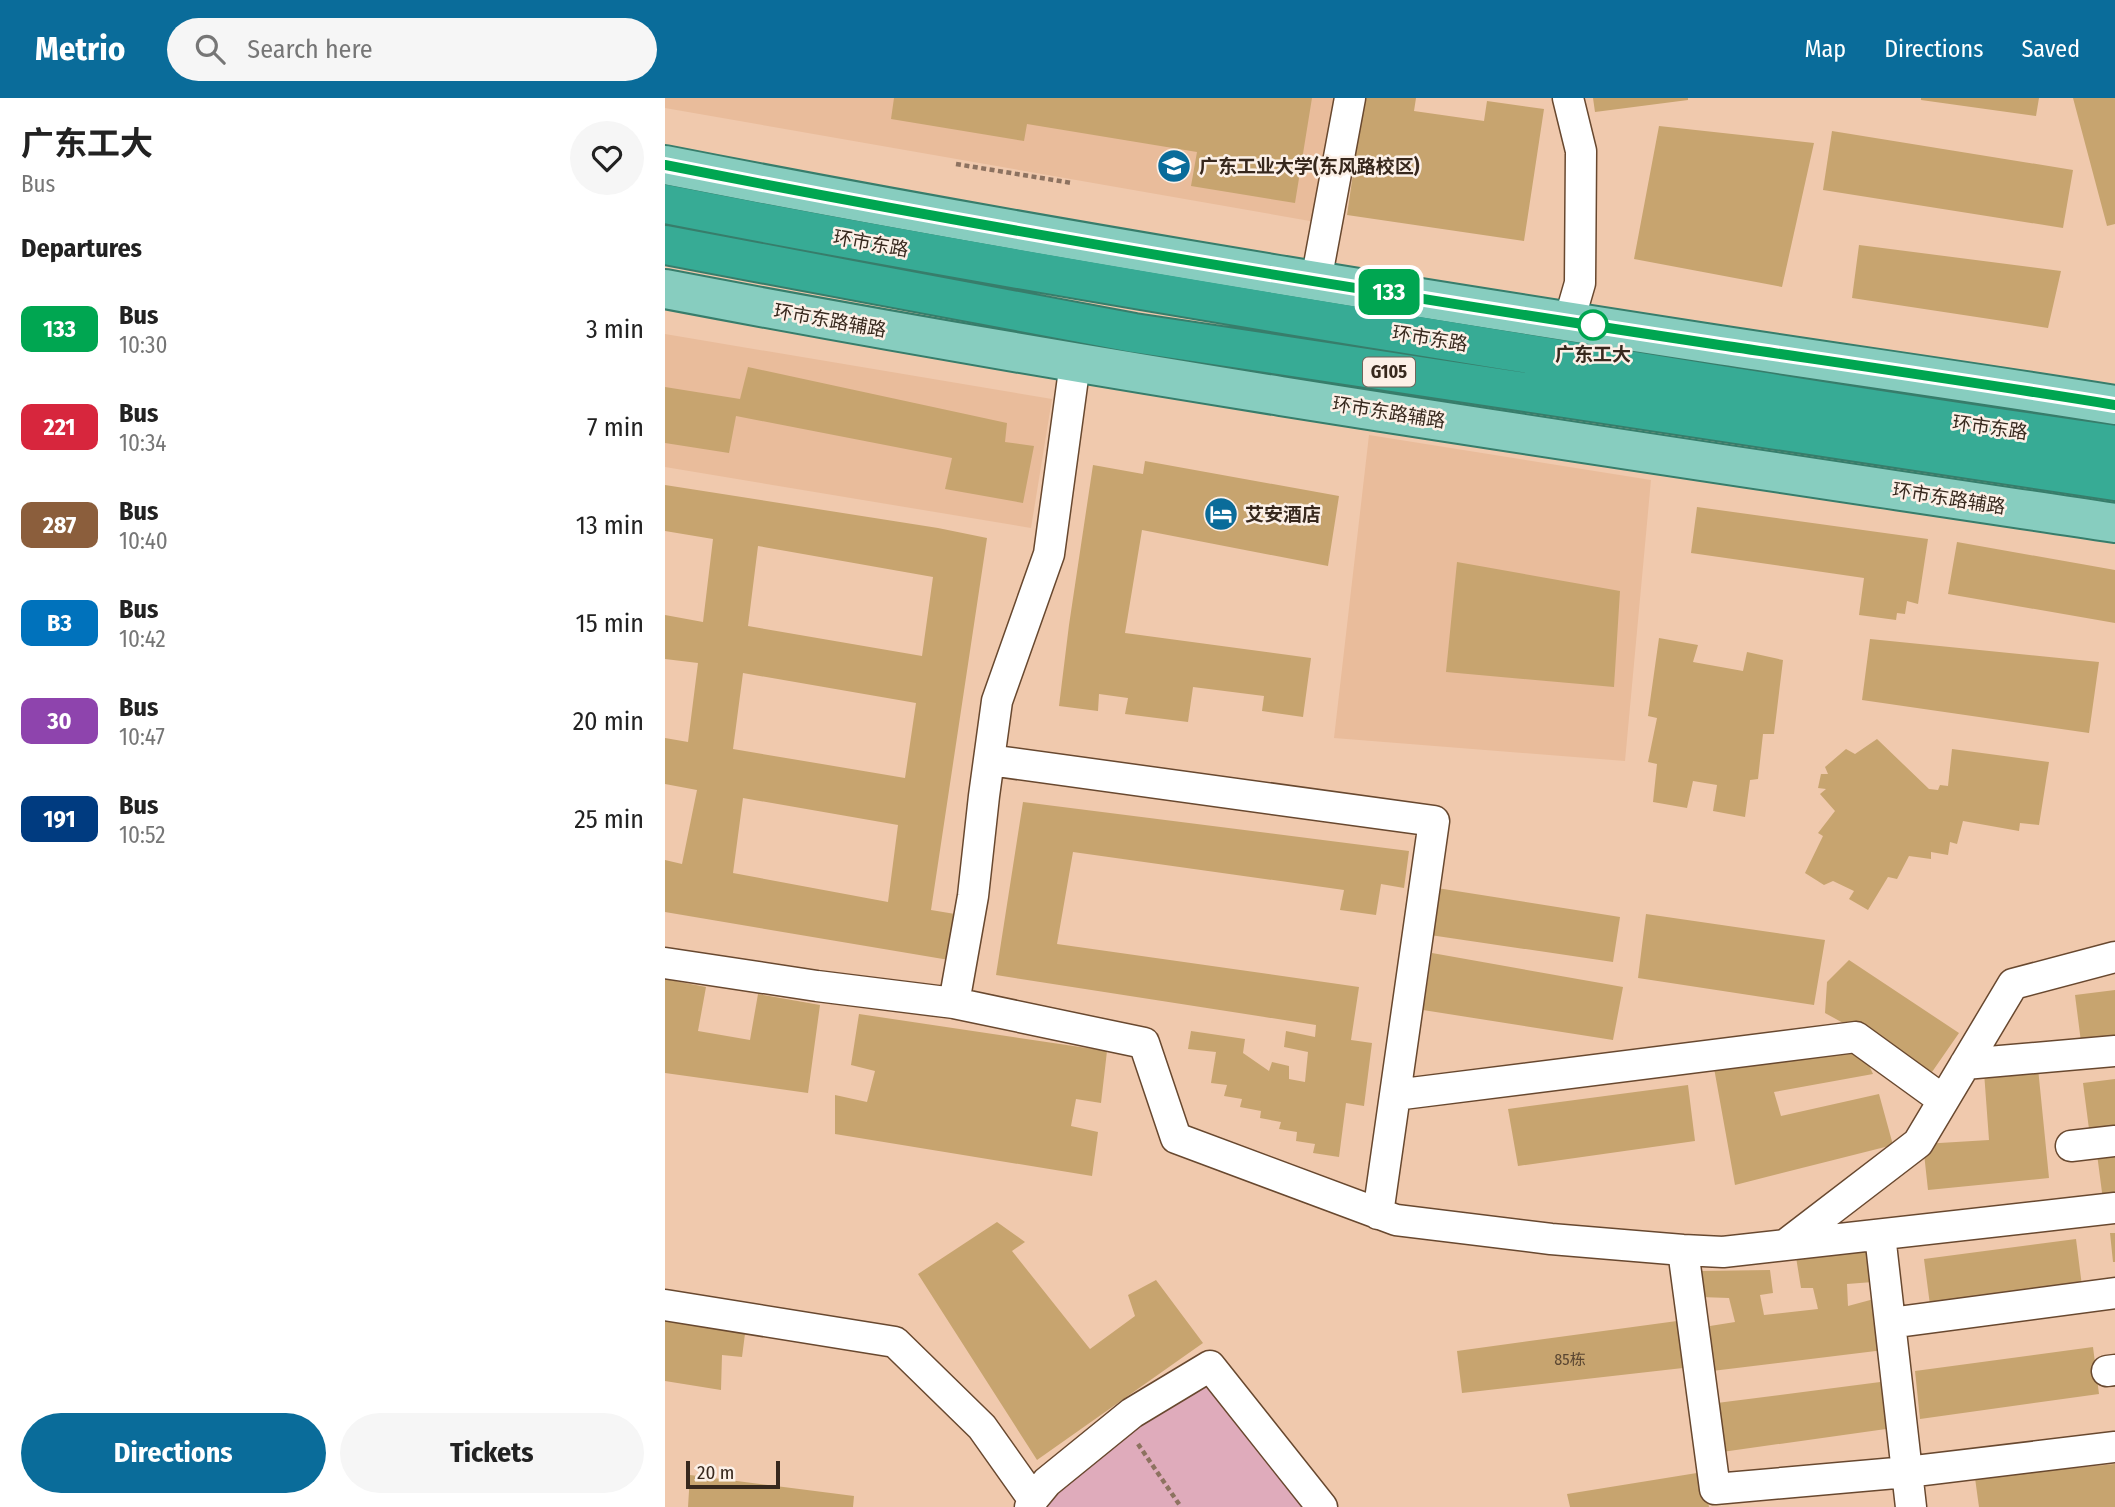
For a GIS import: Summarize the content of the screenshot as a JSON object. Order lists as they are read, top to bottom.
{
  "streets": {
    "highway": ["环市东路", "G105"],
    "main road": ["环市东路辅路"]
  },
  "places": {
    "school or university": ["广东工业大学(东风路校区)"],
    "other": ["广东工大"],
    "hotel": ["艾安酒店"]
  },
  "lines": ["bus line 133"],
  "house_numbers": ["85栋"],
  "scale_bar": "20 m",
  "page": {
    "header": "Metrio",
    "search": "Search here",
    "nav": ["Map", "Directions", "Saved"],
    "heading": [
      ["广东工大", "Bus"],
      "Departures"
    ],
    "on_map": "133",
    "list": [
      {
        "mark": "133",
        "name": "Bus",
        "note": "10:30",
        "value": "3 min"
      },
      {
        "mark": "221",
        "name": "Bus",
        "note": "10:34",
        "value": "7 min"
      },
      {
        "mark": "287",
        "name": "Bus",
        "note": "10:40",
        "value": "13 min"
      },
      {
        "mark": "B3",
        "name": "Bus",
        "note": "10:42",
        "value": "15 min"
      },
      {
        "mark": "30",
        "name": "Bus",
        "note": "10:47",
        "value": "20 min"
      },
      {
        "mark": "191",
        "name": "Bus",
        "note": "10:52",
        "value": "25 min"
      }
    ],
    "buttons": ["Directions", "Tickets"],
    "scale": "20 m"
  }
}
